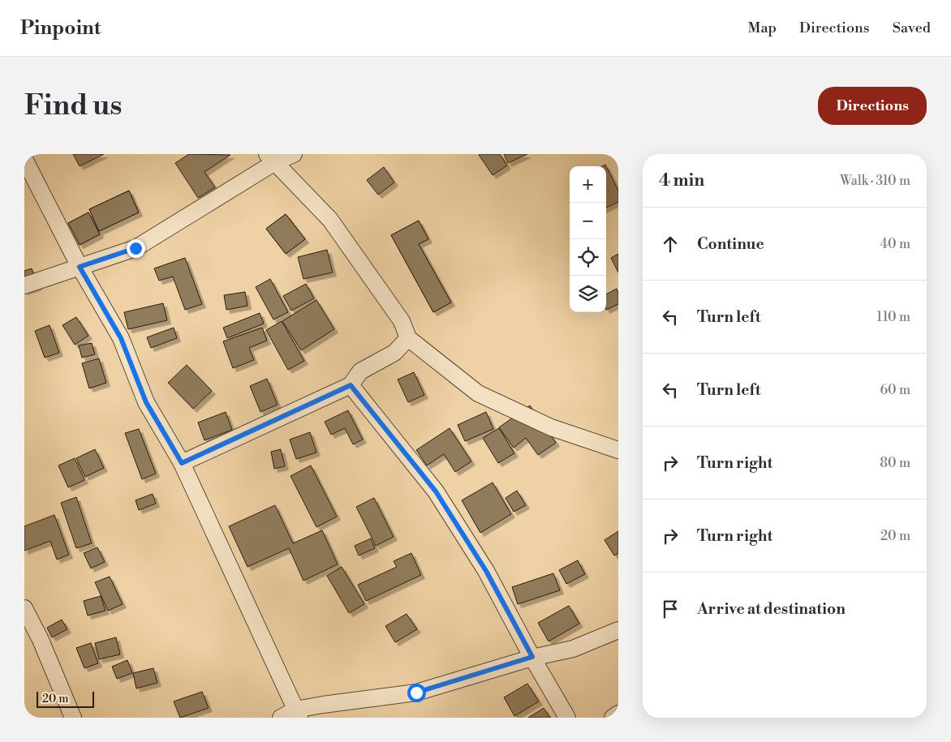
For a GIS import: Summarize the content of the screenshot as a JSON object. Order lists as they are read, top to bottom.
{
  "scale_bar": "20 m",
  "page": {
    "header": "Pinpoint",
    "nav": ["Map", "Directions", "Saved"],
    "buttons": "Directions",
    "title": "Find us",
    "heading": ["4 min", "Walk · 310 m"],
    "map_buttons": ["+", "−"],
    "list": [
      ["Continue", "40 m"],
      ["Turn left", "110 m"],
      ["Turn left", "60 m"],
      ["Turn right", "80 m"],
      ["Turn right", "20 m"],
      "Arrive at destination"
    ],
    "scale": "20 m"
  }
}
